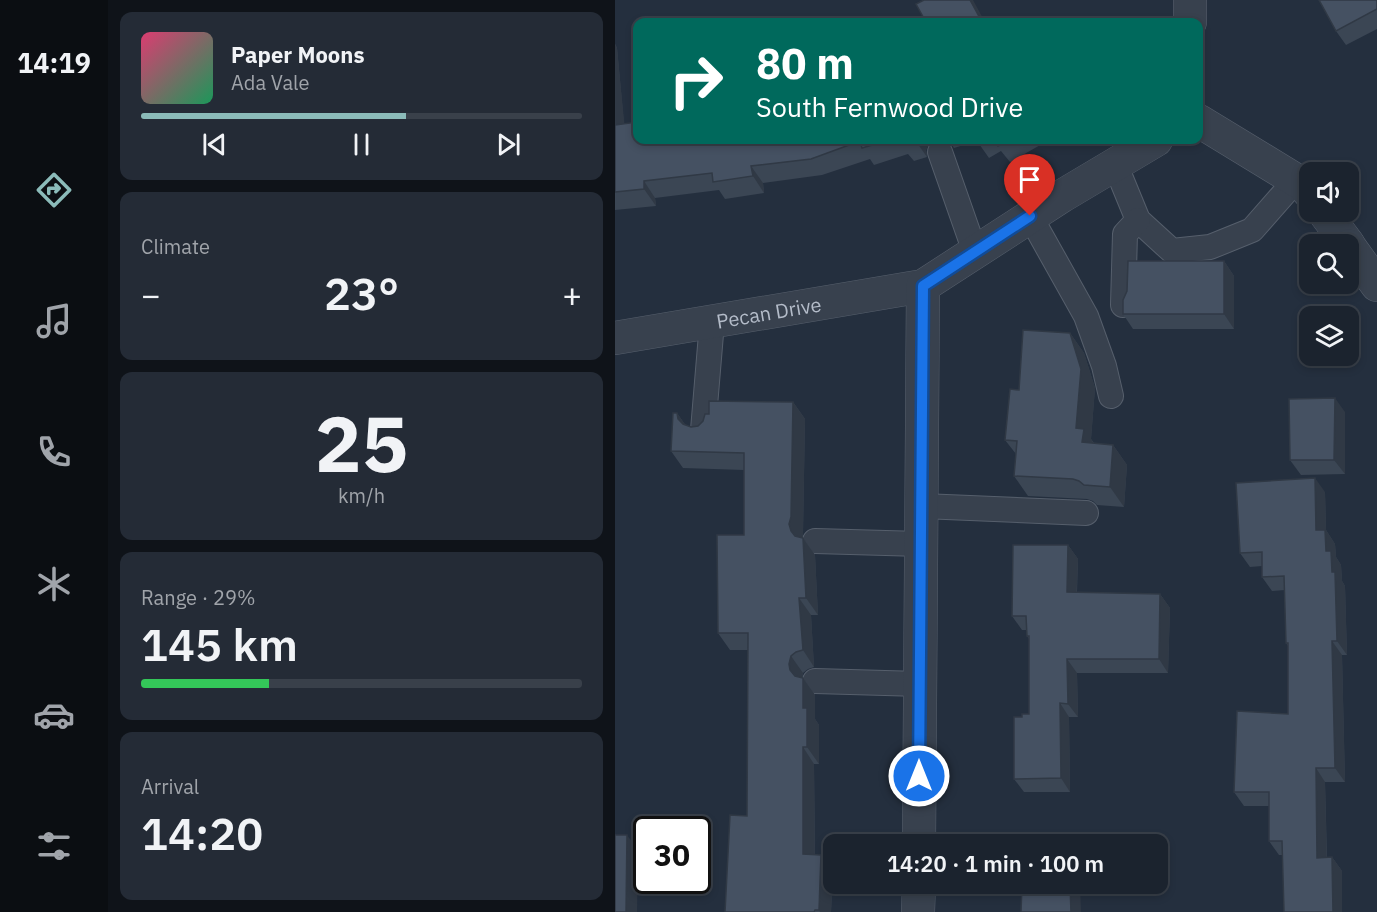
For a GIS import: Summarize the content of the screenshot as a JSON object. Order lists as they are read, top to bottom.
{
  "streets": {
    "street": ["Pecan Drive"]
  },
  "page": {
    "tabs": "14:19",
    "turn": ["80 m", "South Fernwood Drive"],
    "song": ["Paper Moons", "Ada Vale"],
    "tile": [
      "Climate",
      ["25", "km/h"],
      ["Range · 29%", "145 km"],
      ["Arrival", "14:20"]
    ],
    "heat": ["−", "23°", "+"],
    "limit": "30",
    "trip": "14:20 · 1 min · 100 m"
  }
}
